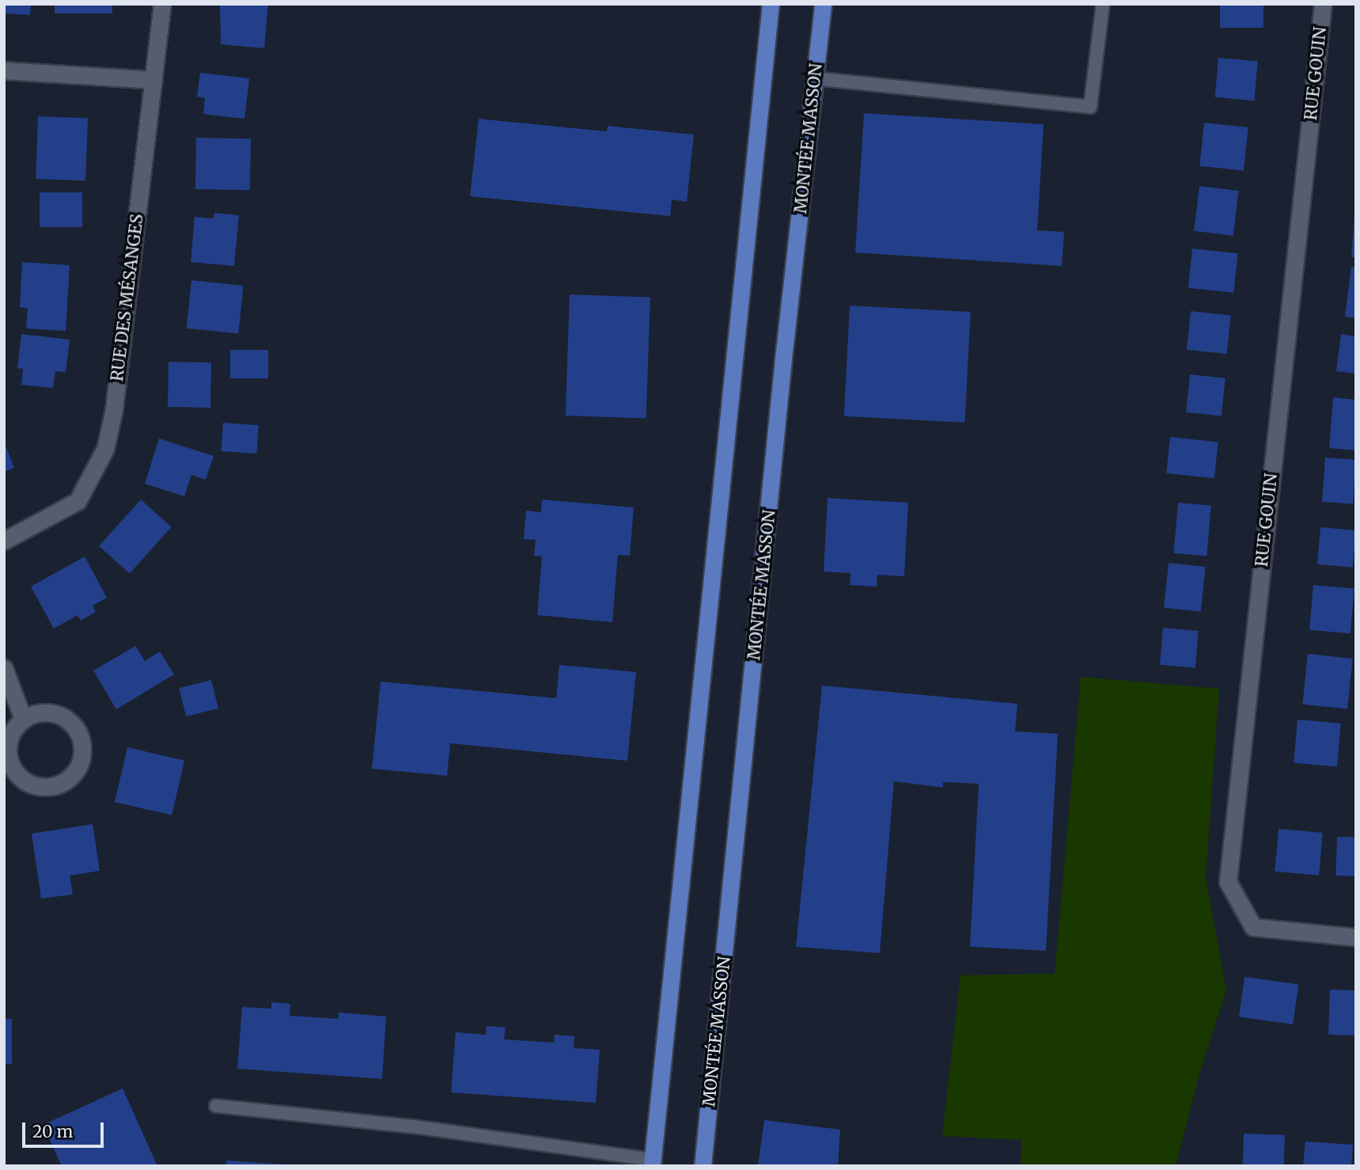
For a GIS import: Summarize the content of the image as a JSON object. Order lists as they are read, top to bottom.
{
  "streets": {
    "main road": ["MONTÉE MASSON"],
    "street": ["RUE GOUIN", "RUE DES MÉSANGES"]
  },
  "scale_bar": "20 m"
}
